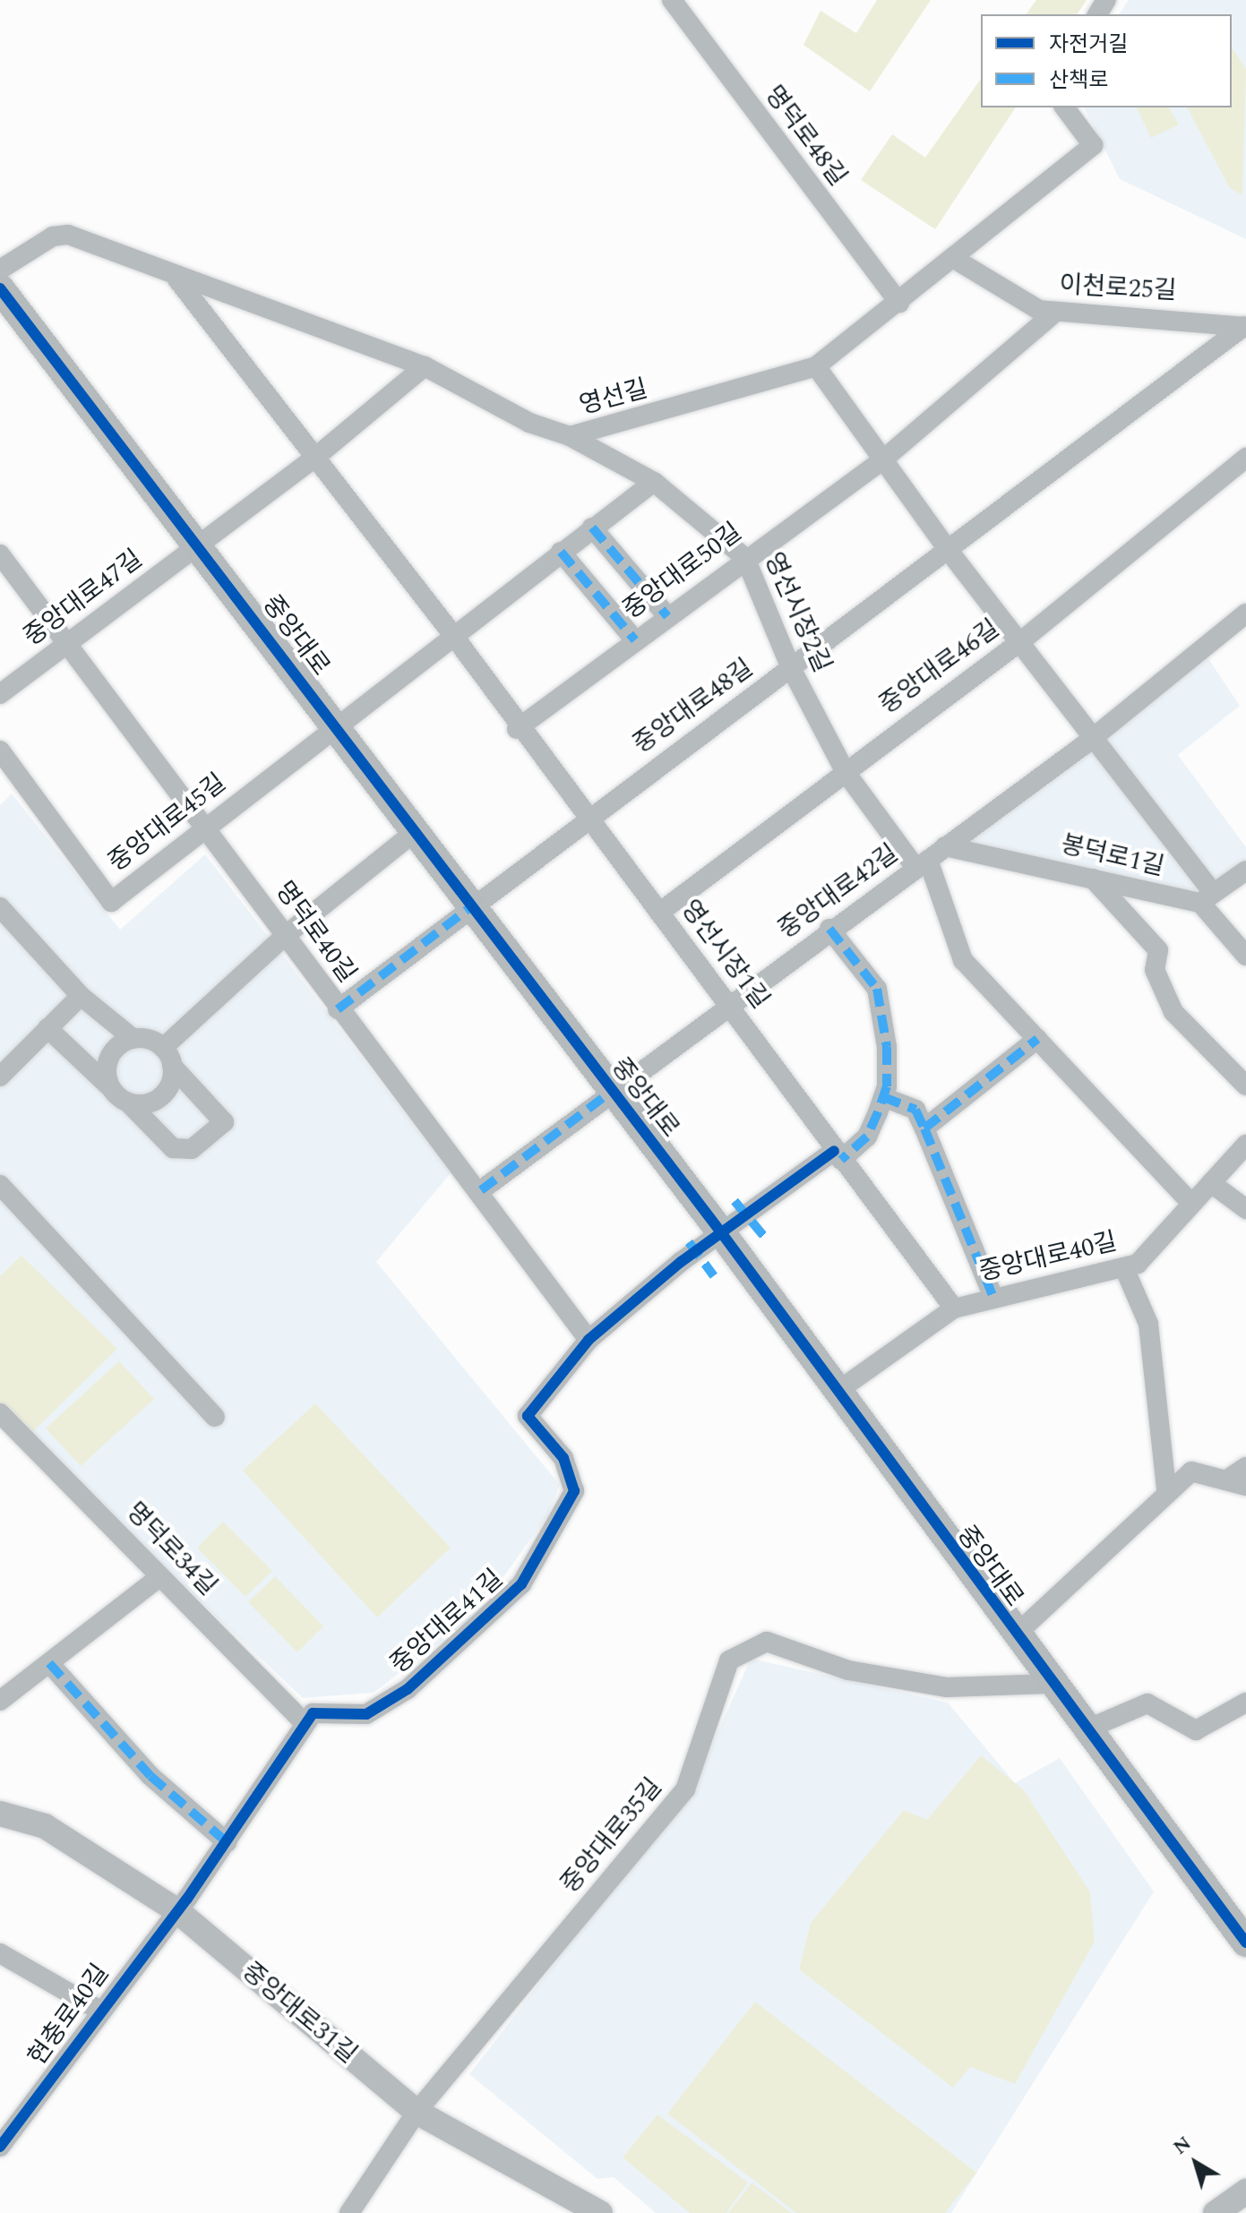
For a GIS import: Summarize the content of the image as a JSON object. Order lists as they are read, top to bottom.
{
  "streets": {
    "main road": ["중앙대로"],
    "street": [
      "명덕로48길",
      "이천로25길",
      "영선길",
      "중앙대로50길",
      "중앙대로47길",
      "영선시장2길",
      "중앙대로46길",
      "중앙대로48길",
      "중앙대로45길",
      "봉덕로1길",
      "중앙대로42길",
      "명덕로40길",
      "영선시장1길",
      "중앙대로40길",
      "명덕로34길",
      "중앙대로41길",
      "중앙대로35길",
      "중앙대로31길",
      "현충로40길"
    ]
  },
  "crossings": [
    ["명덕로48길", "영선길"],
    ["이천로25길", "영선길"],
    ["이천로25길", "중앙대로50길"],
    ["이천로25길", "중앙대로48길"],
    ["영선길", "영선시장2길"],
    ["영선길", "영선시장1길"],
    ["중앙대로50길", "영선시장2길"],
    ["중앙대로50길", "영선시장1길"],
    ["중앙대로47길", "중앙대로"],
    ["중앙대로47길", "명덕로40길"],
    ["영선시장2길", "중앙대로46길"],
    ["영선시장2길", "중앙대로48길"],
    ["영선시장2길", "중앙대로42길"],
    ["영선시장2길", "중앙대로40길"],
    ["중앙대로", "중앙대로48길"],
    ["중앙대로", "중앙대로45길"],
    ["중앙대로", "중앙대로42길"],
    ["중앙대로", "중앙대로40길"],
    ["중앙대로", "중앙대로41길"],
    ["중앙대로", "중앙대로35길"],
    ["중앙대로46길", "영선시장1길"],
    ["중앙대로48길", "명덕로40길"],
    ["중앙대로48길", "영선시장1길"],
    ["중앙대로45길", "명덕로40길"],
    ["중앙대로45길", "영선시장1길"],
    ["봉덕로1길", "중앙대로42길"],
    ["중앙대로42길", "명덕로40길"],
    ["중앙대로42길", "영선시장1길"],
    ["중앙대로42길", "중앙대로41길"],
    ["명덕로40길", "중앙대로41길"],
    ["영선시장1길", "중앙대로40길"],
    ["영선시장1길", "중앙대로41길"],
    ["명덕로34길", "중앙대로41길"],
    ["중앙대로35길", "중앙대로31길"],
    ["중앙대로31길", "현충로40길"]
  ],
  "legend": ["자전거길", "산책로"],
  "north": "top left"
}
